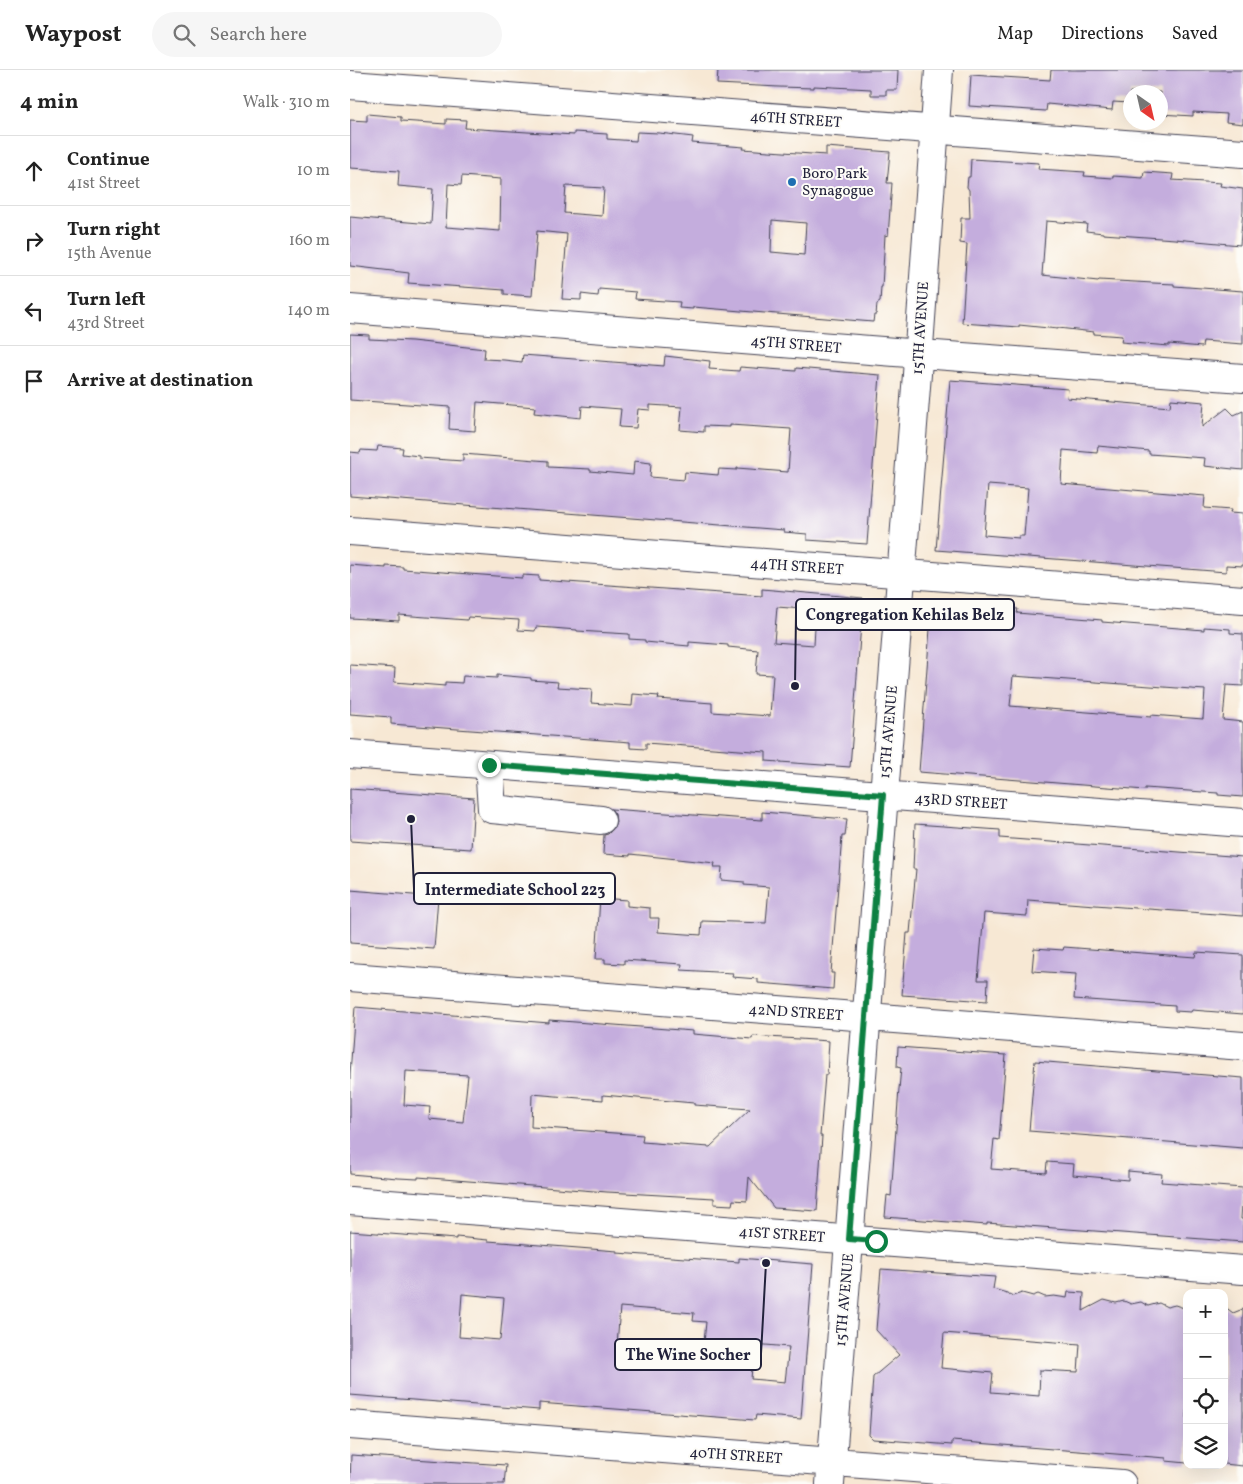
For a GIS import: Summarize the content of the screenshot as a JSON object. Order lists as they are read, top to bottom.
{
  "streets": {
    "street": [
      "46TH STREET",
      "15TH AVENUE",
      "45TH STREET",
      "44TH STREET",
      "43RD STREET",
      "42ND STREET",
      "41ST STREET",
      "40TH STREET"
    ]
  },
  "crossings": [
    ["46TH STREET", "15TH AVENUE"],
    ["15TH AVENUE", "45TH STREET"],
    ["15TH AVENUE", "44TH STREET"],
    ["15TH AVENUE", "43RD STREET"],
    ["15TH AVENUE", "42ND STREET"],
    ["15TH AVENUE", "41ST STREET"],
    ["15TH AVENUE", "40TH STREET"]
  ],
  "places": [
    "Boro Park Synagogue",
    "Congregation Kehilas Belz",
    "Intermediate School 223",
    "The Wine Socher"
  ],
  "north": "bottom right",
  "page": {
    "header": "Waypost",
    "search": "Search here",
    "nav": ["Map", "Directions", "Saved"],
    "heading": ["4 min", "Walk · 310 m"],
    "list": [
      ["Continue", "41st Street", "10 m"],
      ["Turn right", "15th Avenue", "160 m"],
      ["Turn left", "43rd Street", "140 m"],
      "Arrive at destination"
    ],
    "map_buttons": ["+", "−"]
  }
}
